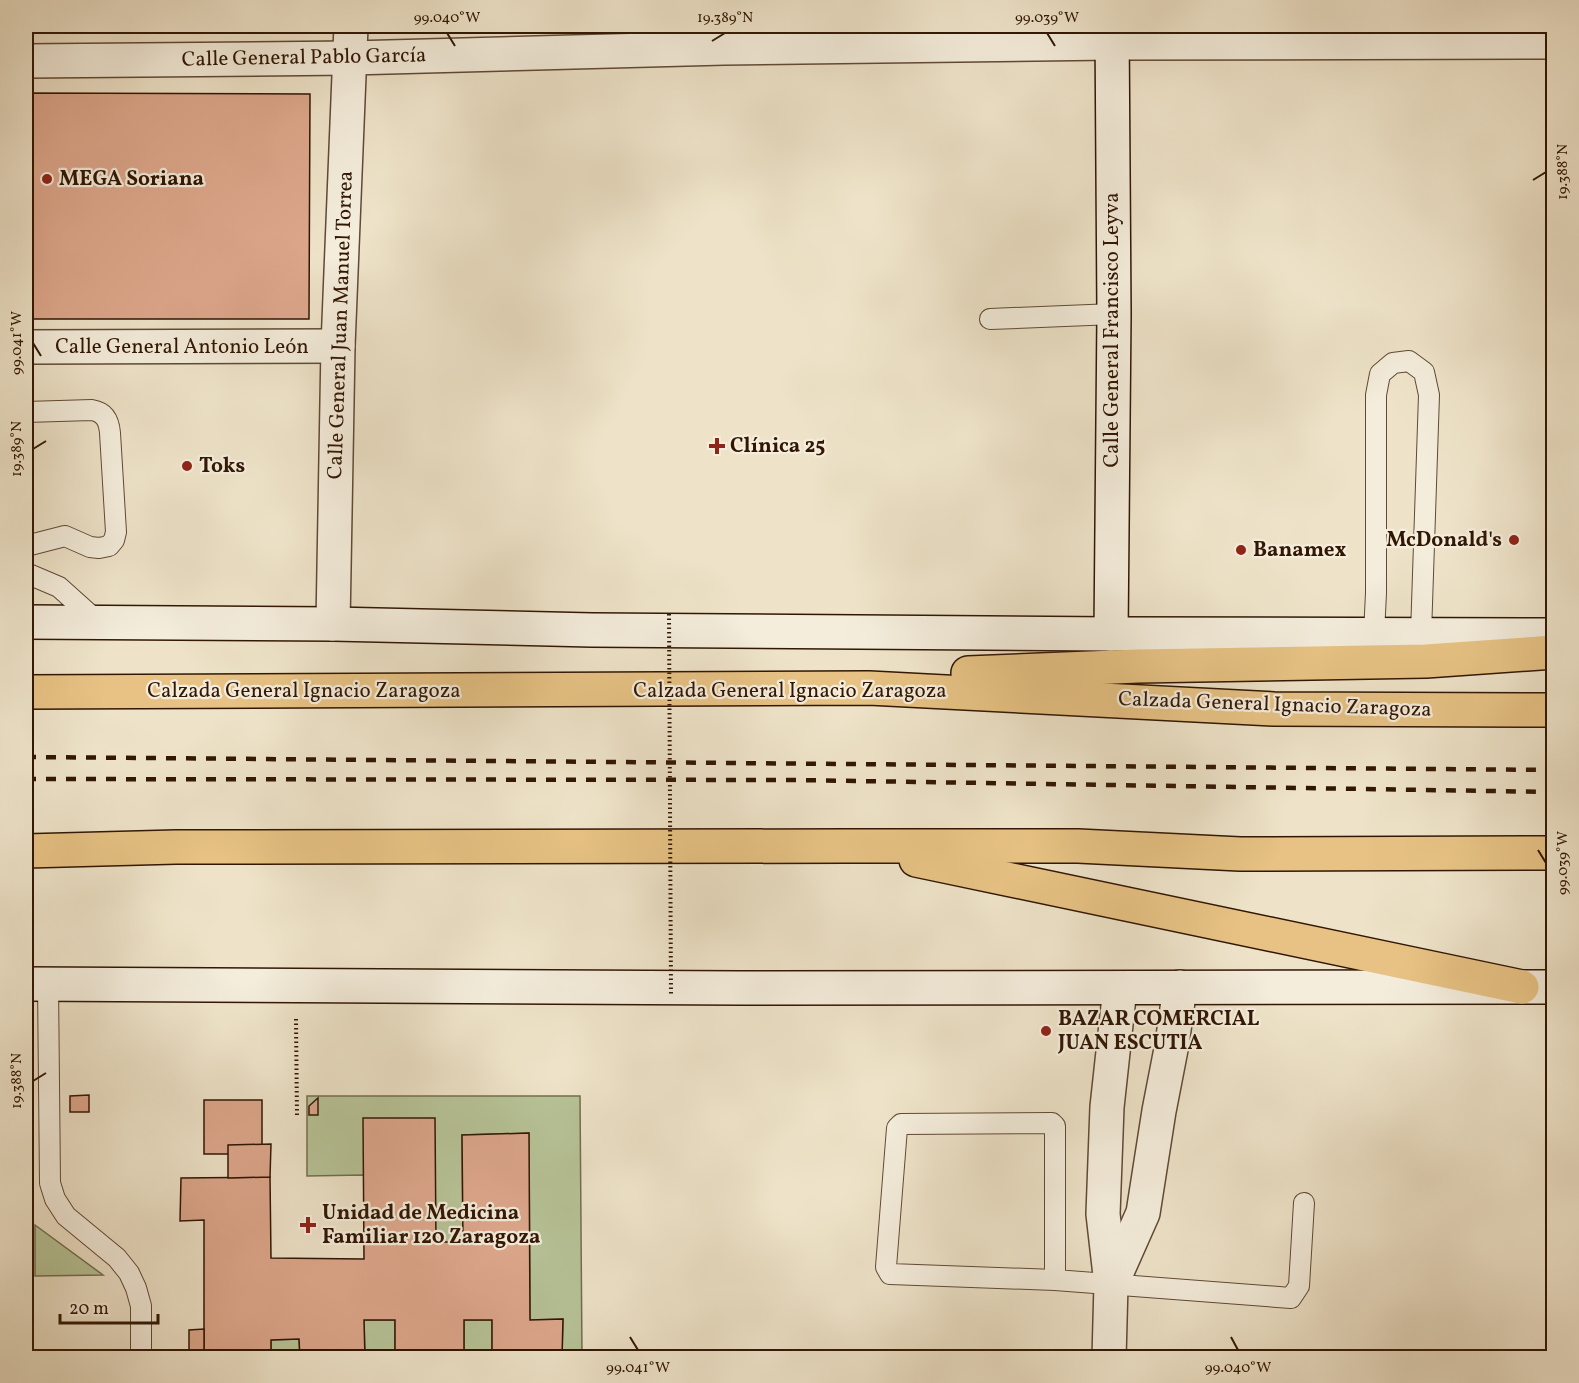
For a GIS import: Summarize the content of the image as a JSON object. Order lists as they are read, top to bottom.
{
  "streets": {
    "highway": ["Calzada General Ignacio Zaragoza"],
    "street": [
      "Calle General Pablo García",
      "Calle General Juan Manuel Torrea",
      "Calle General Francisco Leyva",
      "Calle General Antonio León"
    ]
  },
  "crossings": [
    ["Calle General Pablo García", "Calle General Juan Manuel Torrea"],
    ["Calle General Pablo García", "Calle General Francisco Leyva"],
    ["Calle General Juan Manuel Torrea", "Calle General Antonio León"]
  ],
  "places": {
    "other": [
      "MEGA Soriana",
      "Toks",
      "McDonald's",
      "Banamex",
      "BAZAR COMERCIAL JUAN ESCUTIA"
    ],
    "health": ["Clínica 25", "Unidad de Medicina Familiar 120 Zaragoza"]
  },
  "scale_bar": "20 m",
  "coordinates": [
    "99.040°W",
    "19.389°N",
    "99.039°W",
    "19.388°N",
    "99.041°W"
  ]
}
